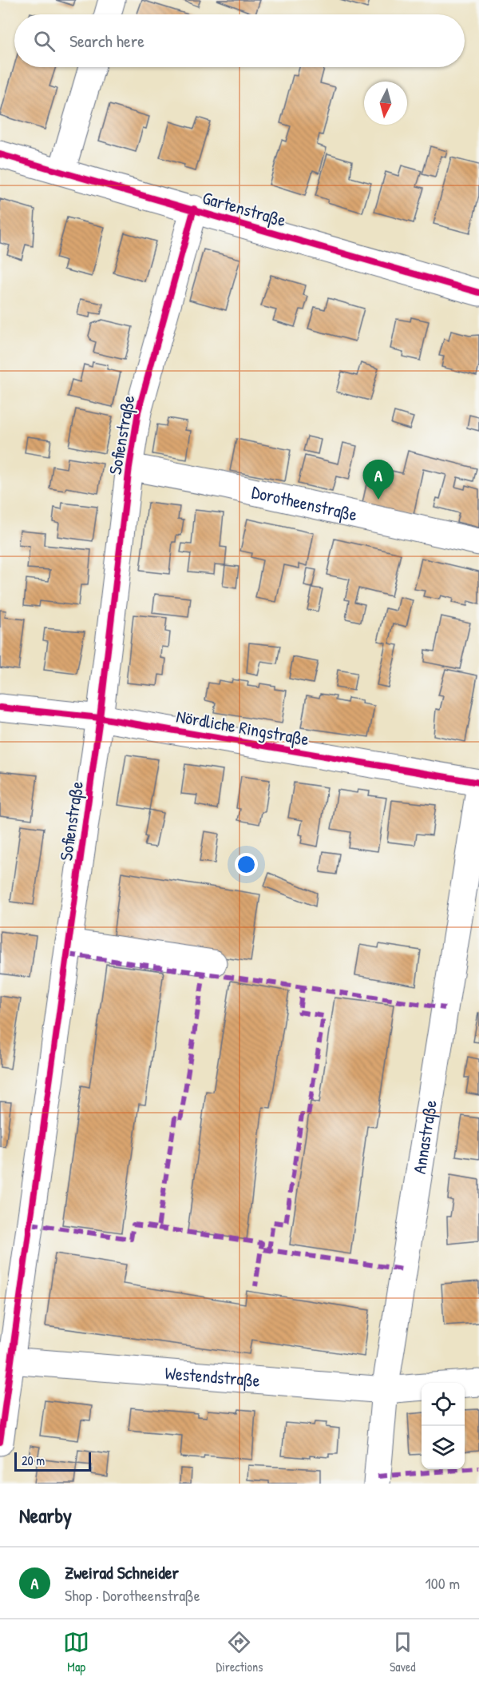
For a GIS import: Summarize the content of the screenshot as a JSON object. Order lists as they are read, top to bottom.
{
  "streets": {
    "street": [
      "Gartenstraße",
      "Sofienstraße",
      "Dorotheenstraße",
      "Nördliche Ringstraße",
      "Annastraße",
      "Westendstraße"
    ]
  },
  "crossings": [
    ["Gartenstraße", "Sofienstraße"],
    ["Sofienstraße", "Dorotheenstraße"],
    ["Sofienstraße", "Nördliche Ringstraße"],
    ["Sofienstraße", "Westendstraße"],
    ["Annastraße", "Westendstraße"]
  ],
  "scale_bar": "20 m",
  "north": "bottom",
  "page": {
    "search": "Search here",
    "pins": "A",
    "scale": "20 m",
    "heading": "Nearby",
    "list": [
      {
        "mark": "A",
        "name": "Zweirad Schneider",
        "note": "Shop · Dorotheenstraße",
        "value": "100 m"
      }
    ],
    "nav": ["Map", "Directions", "Saved"]
  }
}
